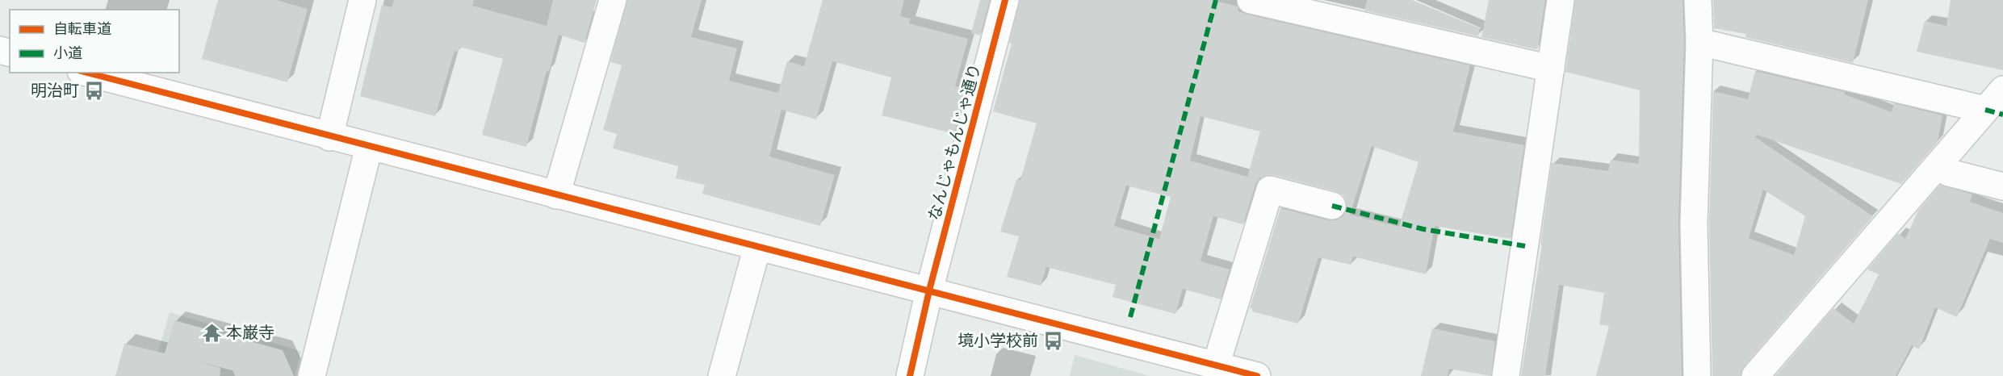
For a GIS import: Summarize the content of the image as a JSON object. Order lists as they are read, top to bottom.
{
  "streets": {
    "street": ["なんじゃもんじゃ通り"]
  },
  "places": {
    "bus stop": ["明治町", "境小学校前"],
    "temple": ["本巌寺"]
  },
  "legend": ["自転車道", "小道"]
}
